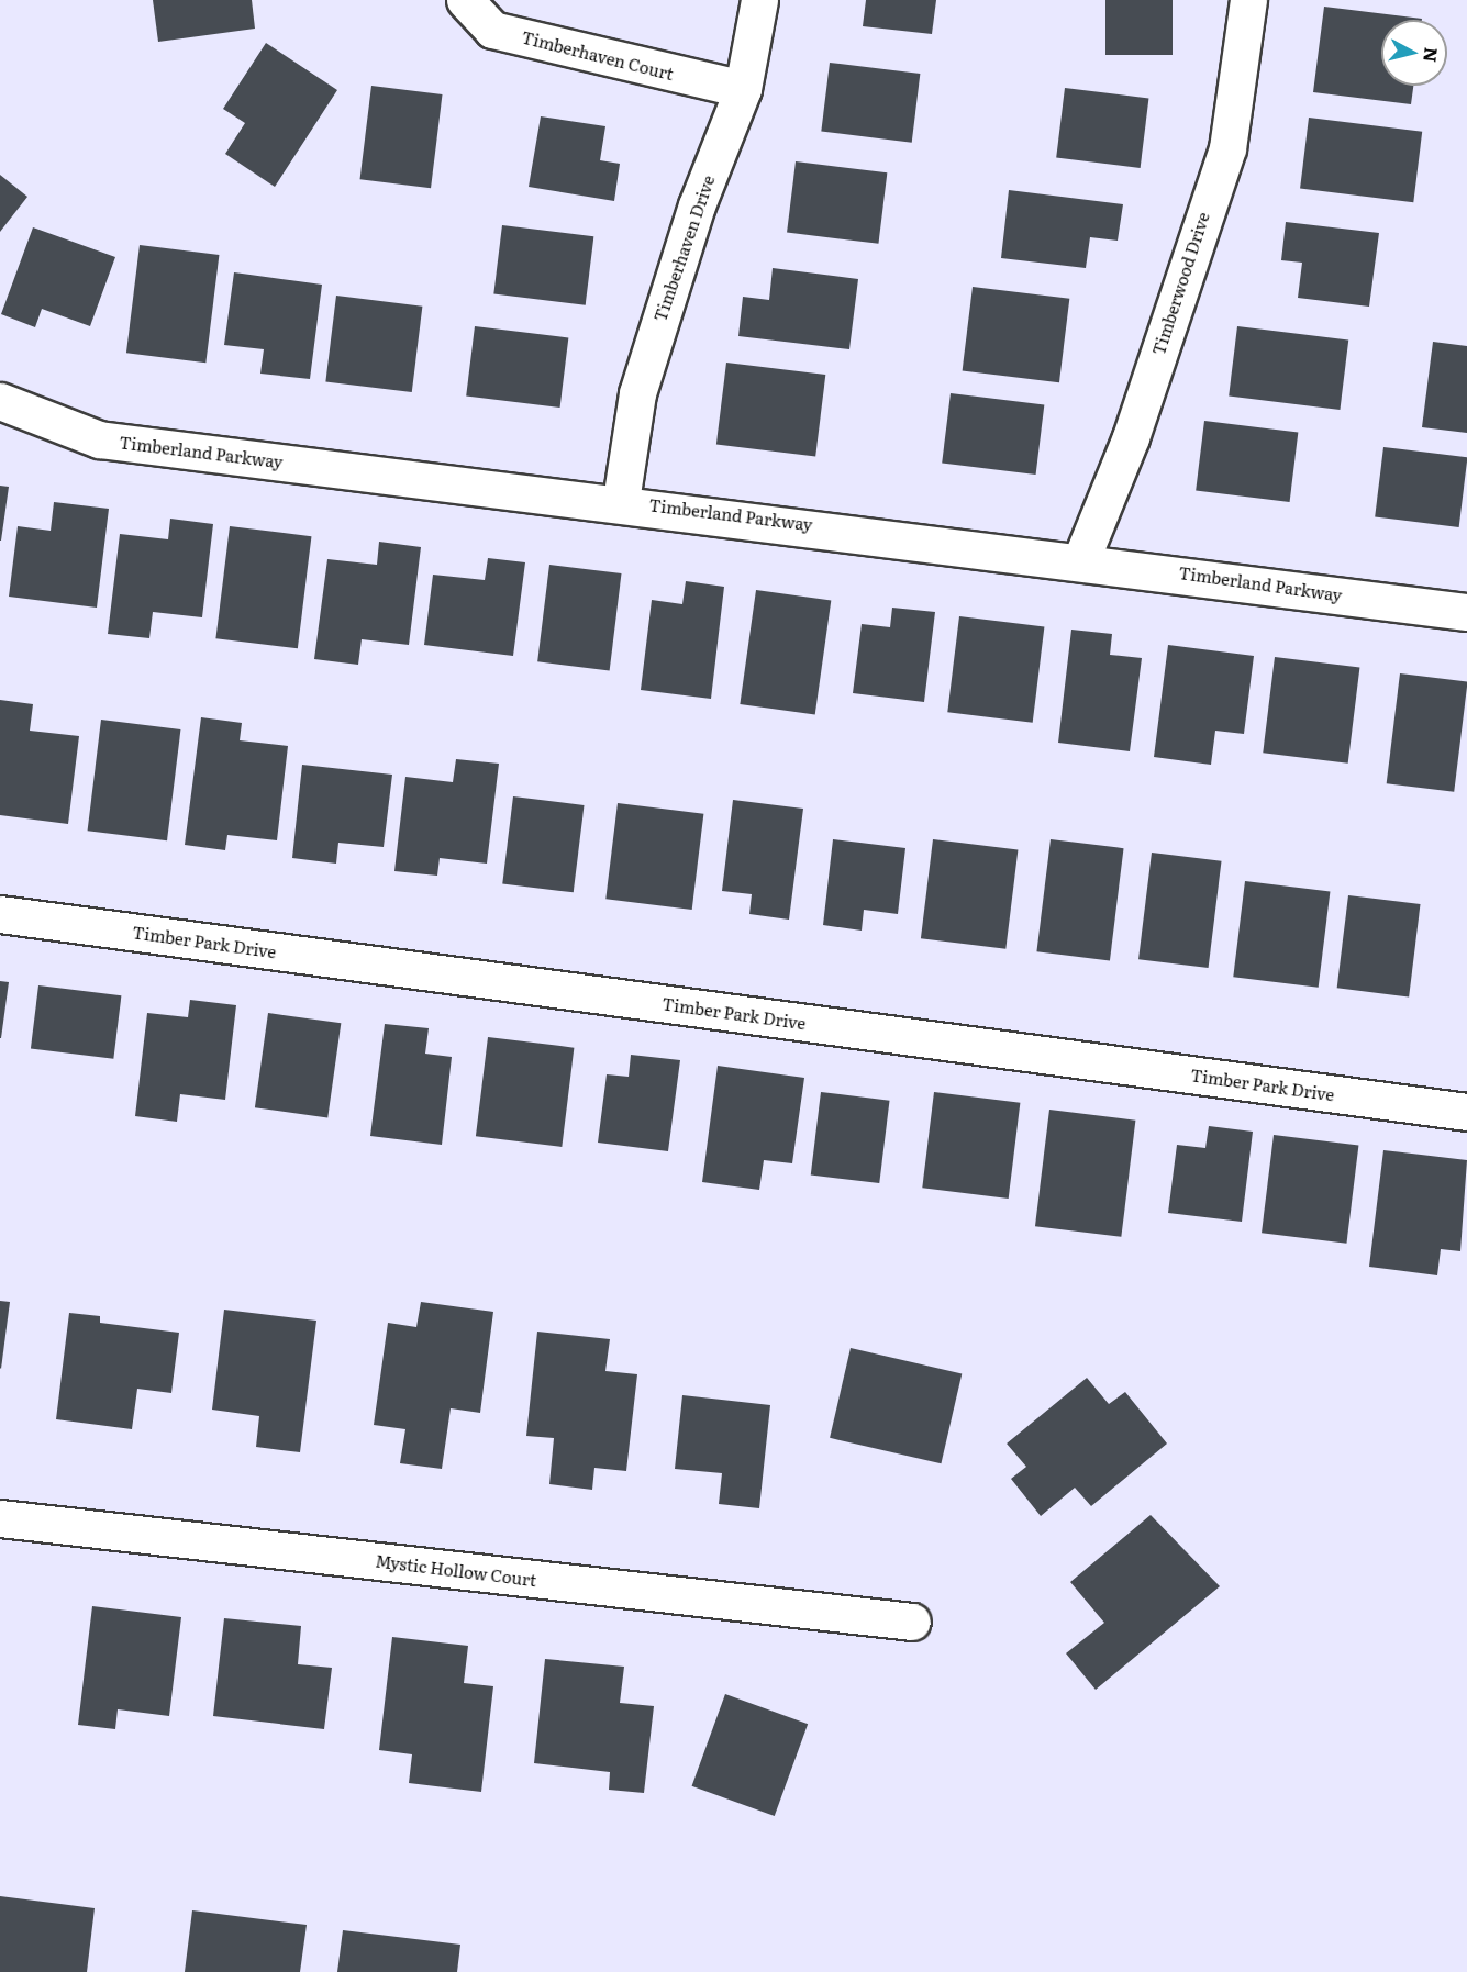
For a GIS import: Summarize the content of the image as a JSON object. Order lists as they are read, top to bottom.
{
  "streets": {
    "street": [
      "Timberhaven Court",
      "Timberhaven Drive",
      "Timberwood Drive",
      "Timberland Parkway",
      "Timber Park Drive",
      "Mystic Hollow Court"
    ]
  },
  "crossings": [
    ["Timberhaven Court", "Timberhaven Drive"],
    ["Timberhaven Drive", "Timberland Parkway"],
    ["Timberwood Drive", "Timberland Parkway"]
  ],
  "north": "right"
}
